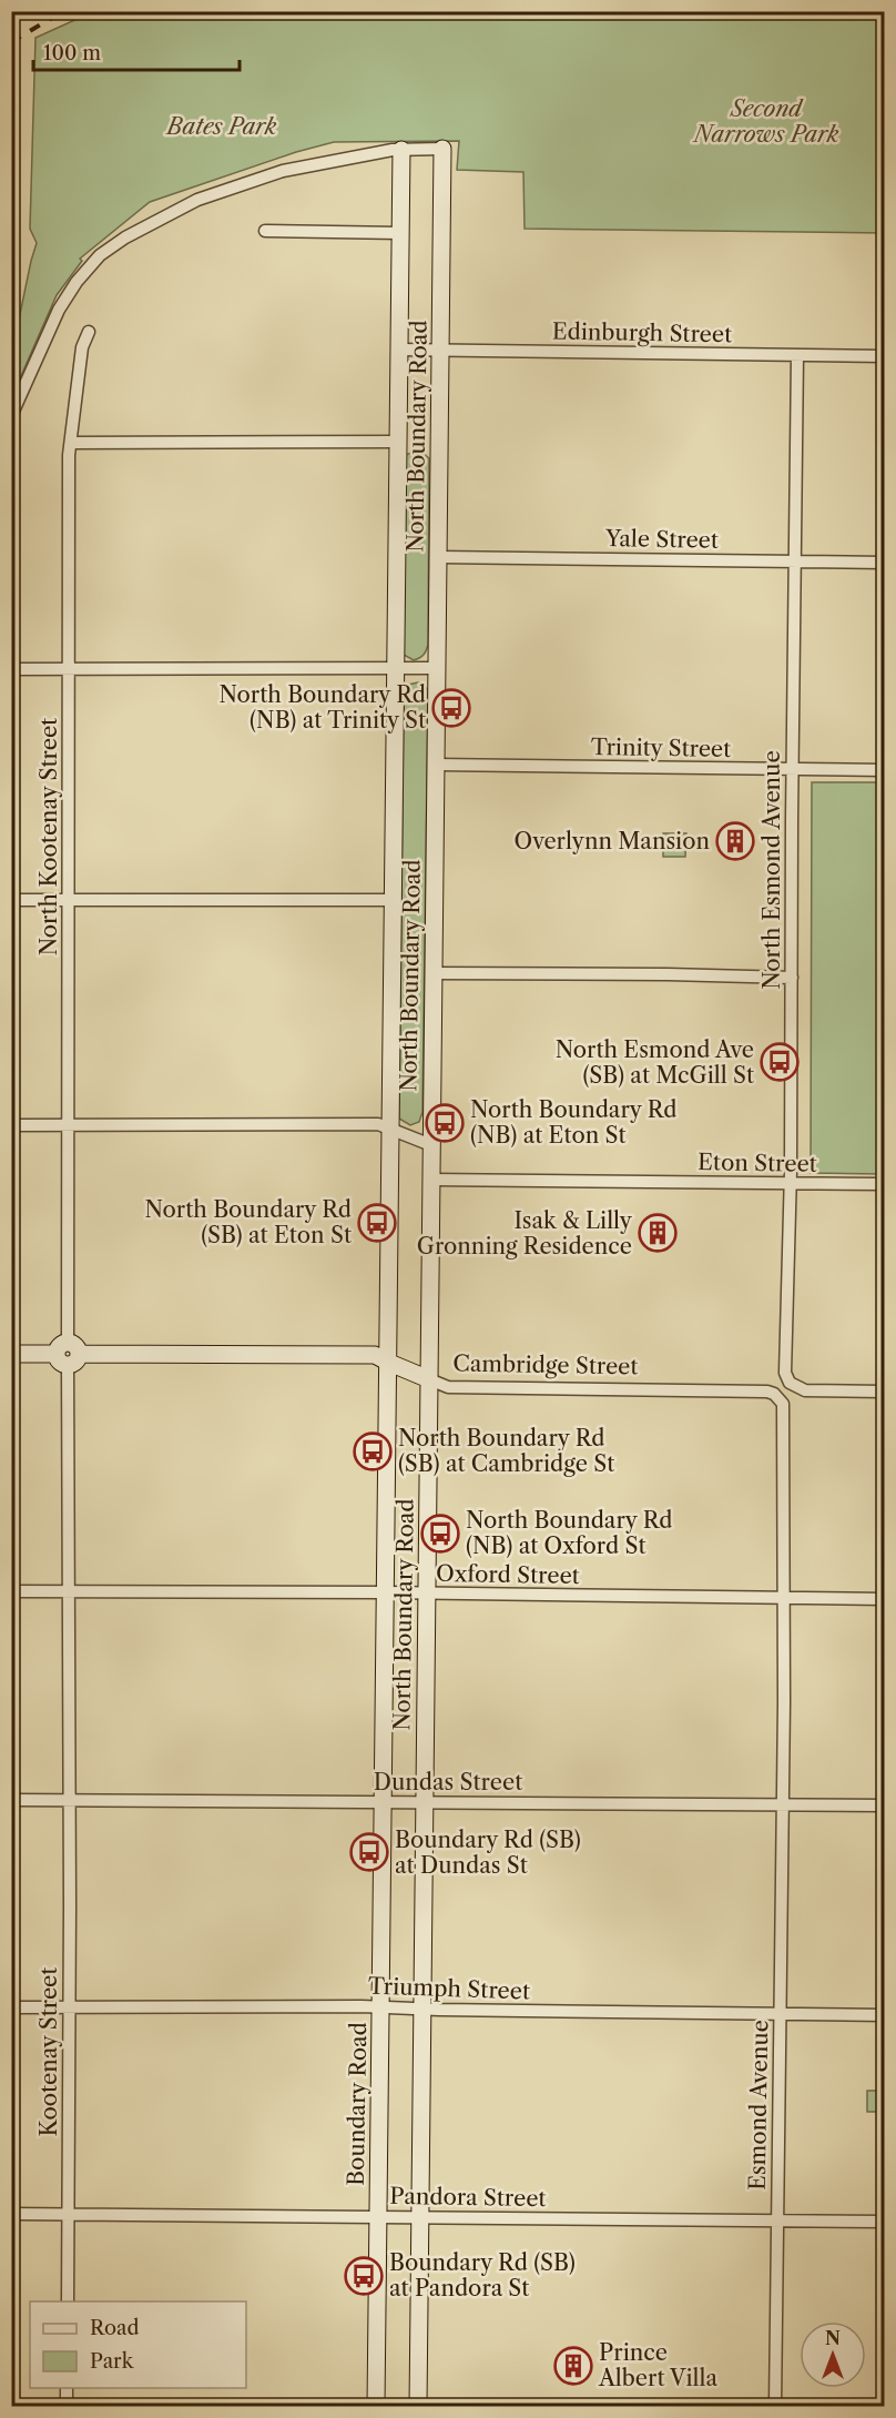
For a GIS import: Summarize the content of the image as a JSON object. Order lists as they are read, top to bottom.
{
  "streets": {
    "street": [
      "Edinburgh Street",
      "North Boundary Road",
      "Yale Street",
      "Trinity Street",
      "North Kootenay Street",
      "North Esmond Avenue",
      "Eton Street",
      "Cambridge Street",
      "Oxford Street",
      "Dundas Street",
      "Triumph Street",
      "Kootenay Street",
      "Boundary Road",
      "Esmond Avenue",
      "Pandora Street"
    ]
  },
  "crossings": [
    ["Edinburgh Street", "North Boundary Road"],
    ["Edinburgh Street", "North Esmond Avenue"],
    ["North Boundary Road", "Yale Street"],
    ["North Boundary Road", "Trinity Street"],
    ["North Boundary Road", "Eton Street"],
    ["North Boundary Road", "Cambridge Street"],
    ["North Boundary Road", "Oxford Street"],
    ["North Boundary Road", "Dundas Street"],
    ["North Boundary Road", "Boundary Road"],
    ["Yale Street", "North Esmond Avenue"],
    ["Trinity Street", "North Esmond Avenue"],
    ["North Kootenay Street", "Cambridge Street"],
    ["North Kootenay Street", "Oxford Street"],
    ["North Kootenay Street", "Dundas Street"],
    ["North Kootenay Street", "Kootenay Street"],
    ["North Esmond Avenue", "Eton Street"],
    ["Cambridge Street", "Oxford Street"],
    ["Dundas Street", "Kootenay Street"],
    ["Dundas Street", "Boundary Road"],
    ["Dundas Street", "Esmond Avenue"],
    ["Triumph Street", "Kootenay Street"],
    ["Triumph Street", "Boundary Road"],
    ["Triumph Street", "Esmond Avenue"],
    ["Kootenay Street", "Pandora Street"],
    ["Boundary Road", "Pandora Street"],
    ["Esmond Avenue", "Pandora Street"]
  ],
  "parks": ["Second Narrows Park", "Bates Park"],
  "places": {
    "bus stop": [
      "North Boundary Rd (NB) at Trinity St",
      "North Esmond Ave (SB) at McGill St",
      "North Boundary Rd (NB) at Eton St",
      "North Boundary Rd (SB) at Eton St",
      "North Boundary Rd (SB) at Cambridge St",
      "North Boundary Rd (NB) at Oxford St",
      "Boundary Rd (SB) at Dundas St",
      "Boundary Rd (SB) at Pandora St"
    ],
    "building": ["Overlynn Mansion", "Isak & Lilly Gronning Residence", "Prince Albert Villa"]
  },
  "legend": ["Road", "Park"],
  "scale_bar": "100 m",
  "north": "top"
}
